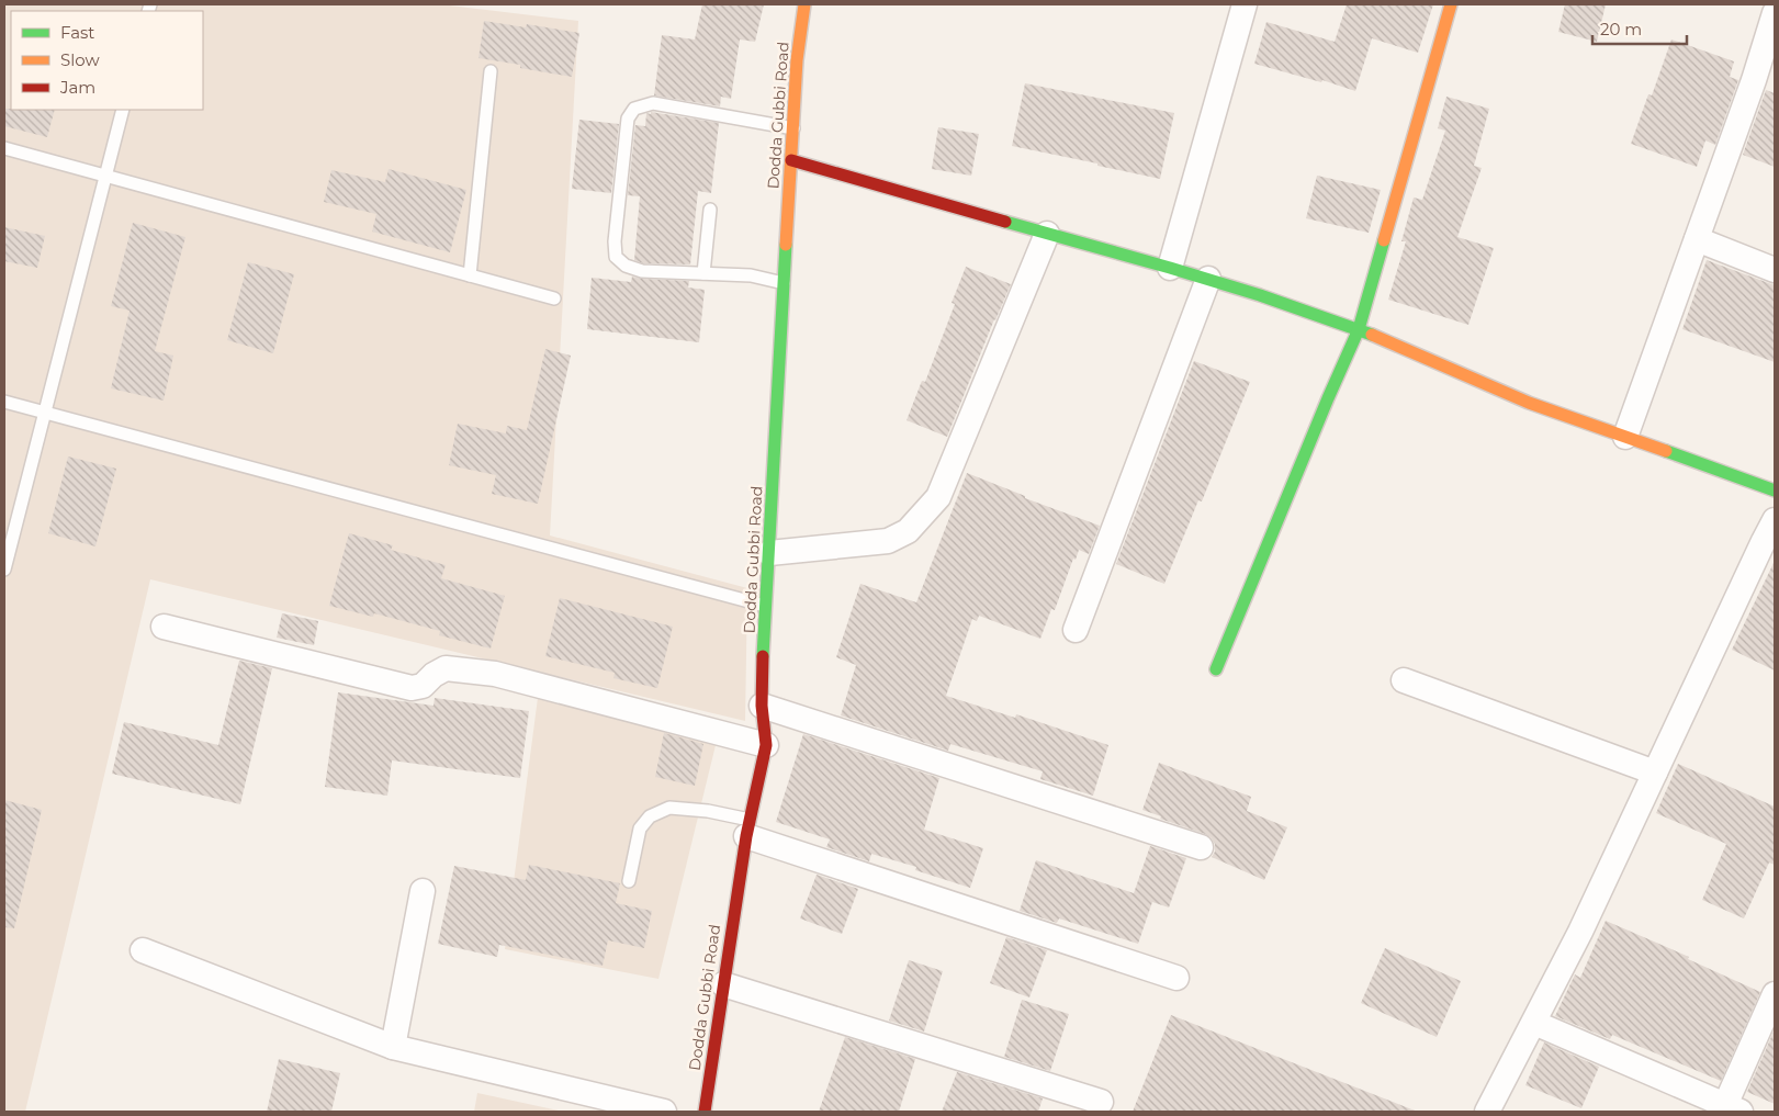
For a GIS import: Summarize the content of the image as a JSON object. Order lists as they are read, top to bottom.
{
  "streets": {
    "street": ["Dodda Gubbi Road"]
  },
  "legend": ["Fast", "Slow", "Jam"],
  "scale_bar": "20 m"
}
